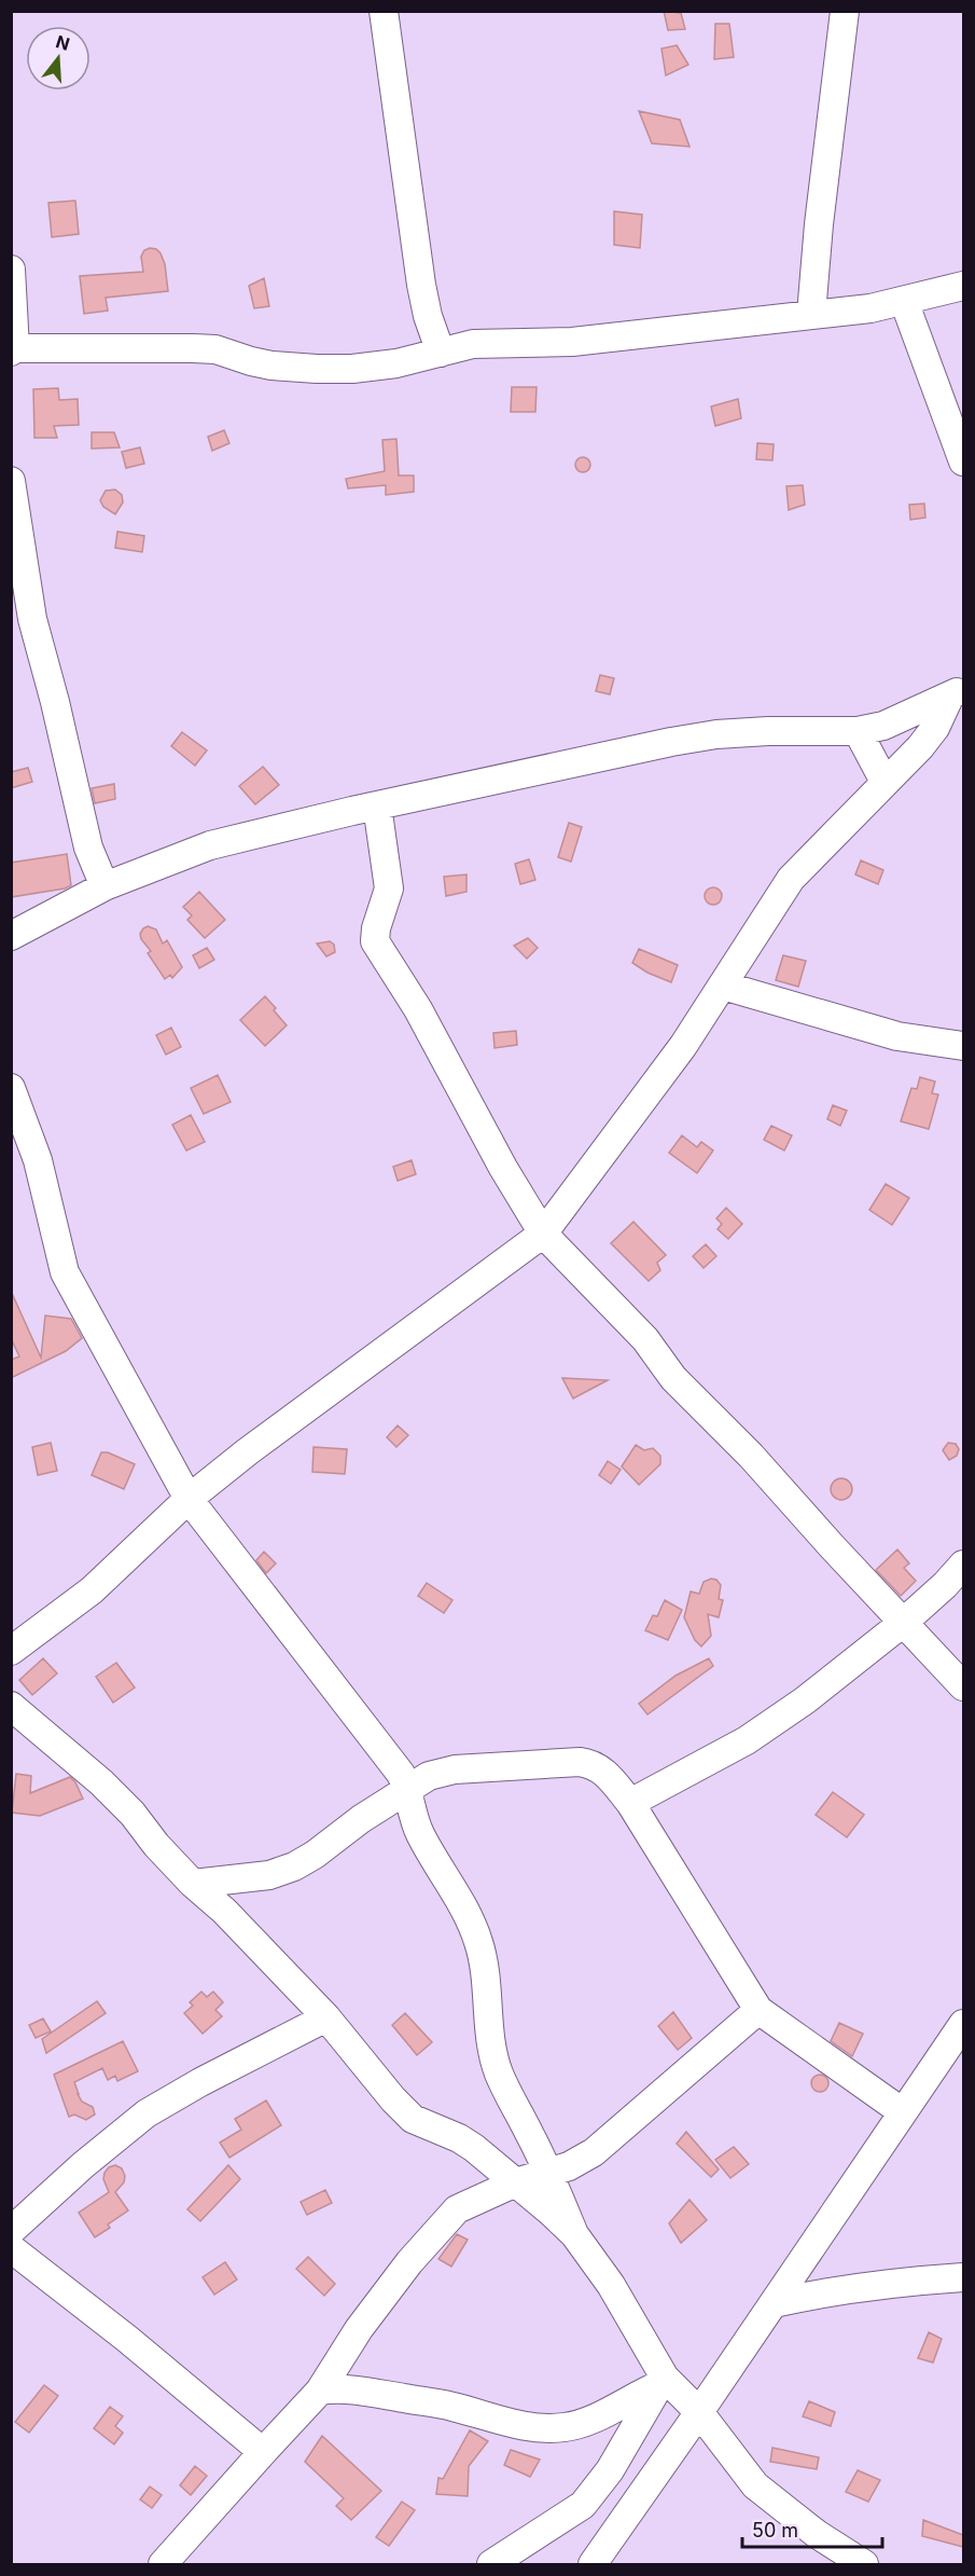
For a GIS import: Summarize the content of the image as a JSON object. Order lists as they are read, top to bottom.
{
  "scale_bar": "50 m",
  "north": "top"
}
